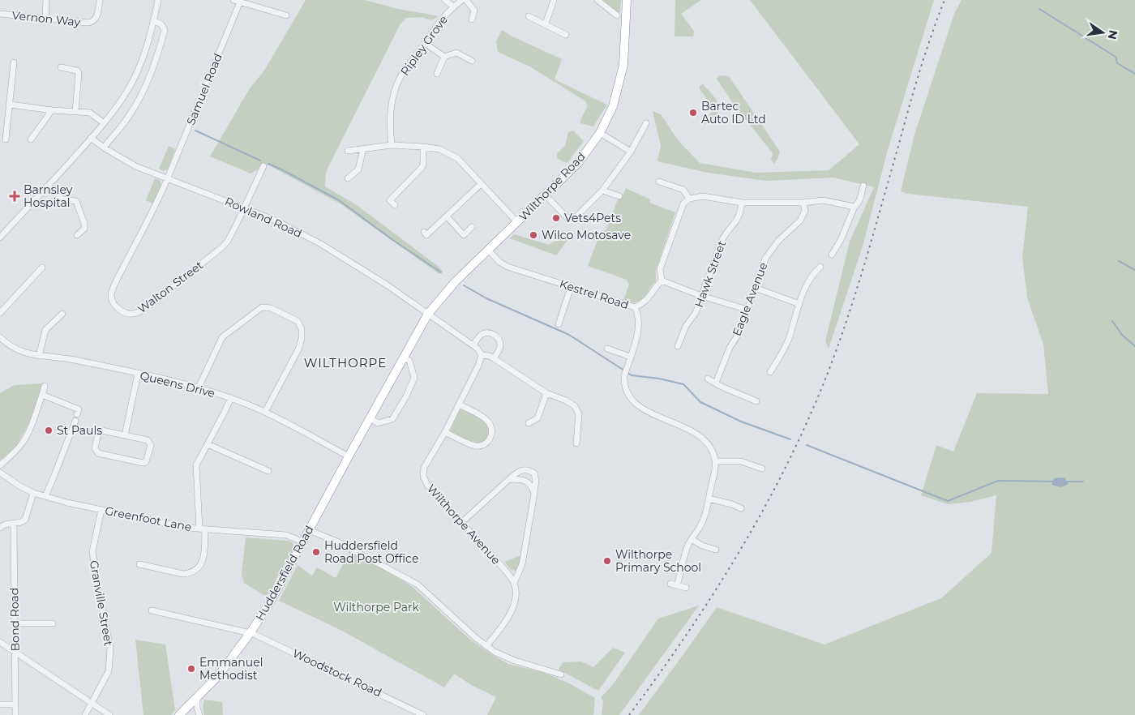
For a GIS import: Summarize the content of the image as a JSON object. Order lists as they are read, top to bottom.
{
  "streets": {
    "highway": ["Wilthorpe Road", "Huddersfield Road"],
    "street": [
      "Vernon Way",
      "Ripley Grove",
      "Samuel Road",
      "Rowland Road",
      "Hawk Street",
      "Walton Street",
      "Kestrel Road",
      "Eagle Avenue",
      "Queens Drive",
      "Greenfoot Lane",
      "Wilthorpe Avenue",
      "Granville Street",
      "Bond Road",
      "Woodstock Road"
    ]
  },
  "crossings": [
    ["Samuel Road", "Rowland Road"],
    ["Samuel Road", "Walton Street"],
    ["Wilthorpe Road", "Kestrel Road"],
    ["Wilthorpe Road", "Huddersfield Road"],
    ["Rowland Road", "Walton Street"],
    ["Rowland Road", "Huddersfield Road"],
    ["Queens Drive", "Huddersfield Road"],
    ["Greenfoot Lane", "Huddersfield Road"],
    ["Greenfoot Lane", "Granville Street"],
    ["Huddersfield Road", "Woodstock Road"]
  ],
  "districts": ["WILTHORPE"],
  "parks": ["Wilthorpe Park"],
  "places": {
    "other": [
      "Bartec Auto ID Ltd",
      "Vets4Pets",
      "Wilco Motosave",
      "St Pauls",
      "Huddersfield Road Post Office",
      "Wilthorpe Primary School",
      "Emmanuel Methodist"
    ],
    "health": ["Barnsley Hospital"]
  },
  "north": "right"
}
